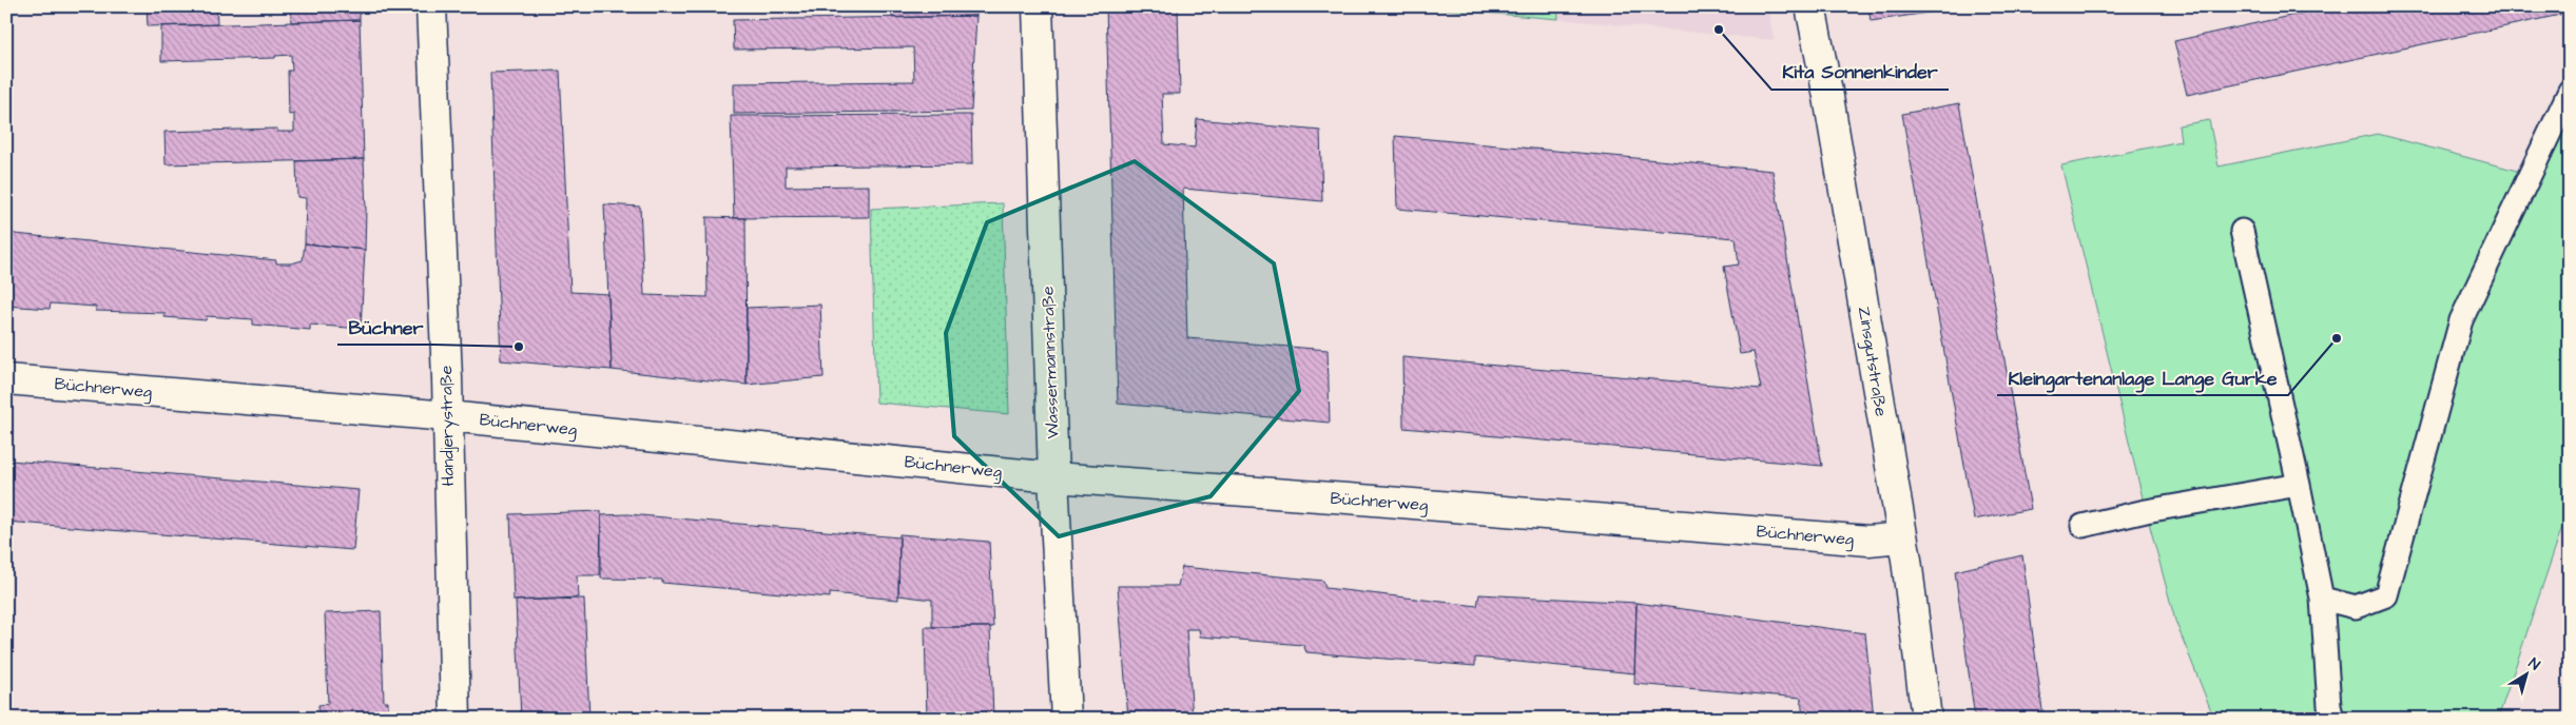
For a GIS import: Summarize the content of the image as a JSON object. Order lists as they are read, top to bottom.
{
  "streets": {
    "street": [
      "Zinsgutstraße",
      "Wassermannstraße",
      "Büchnerweg",
      "Handjerystraße"
    ]
  },
  "crossings": [
    ["Zinsgutstraße", "Büchnerweg"],
    ["Wassermannstraße", "Büchnerweg"],
    ["Büchnerweg", "Handjerystraße"]
  ],
  "places": ["Kita Sonnenkinder", "Kleingartenanlage Lange Gurke", "Büchner"],
  "north": "top right"
}
